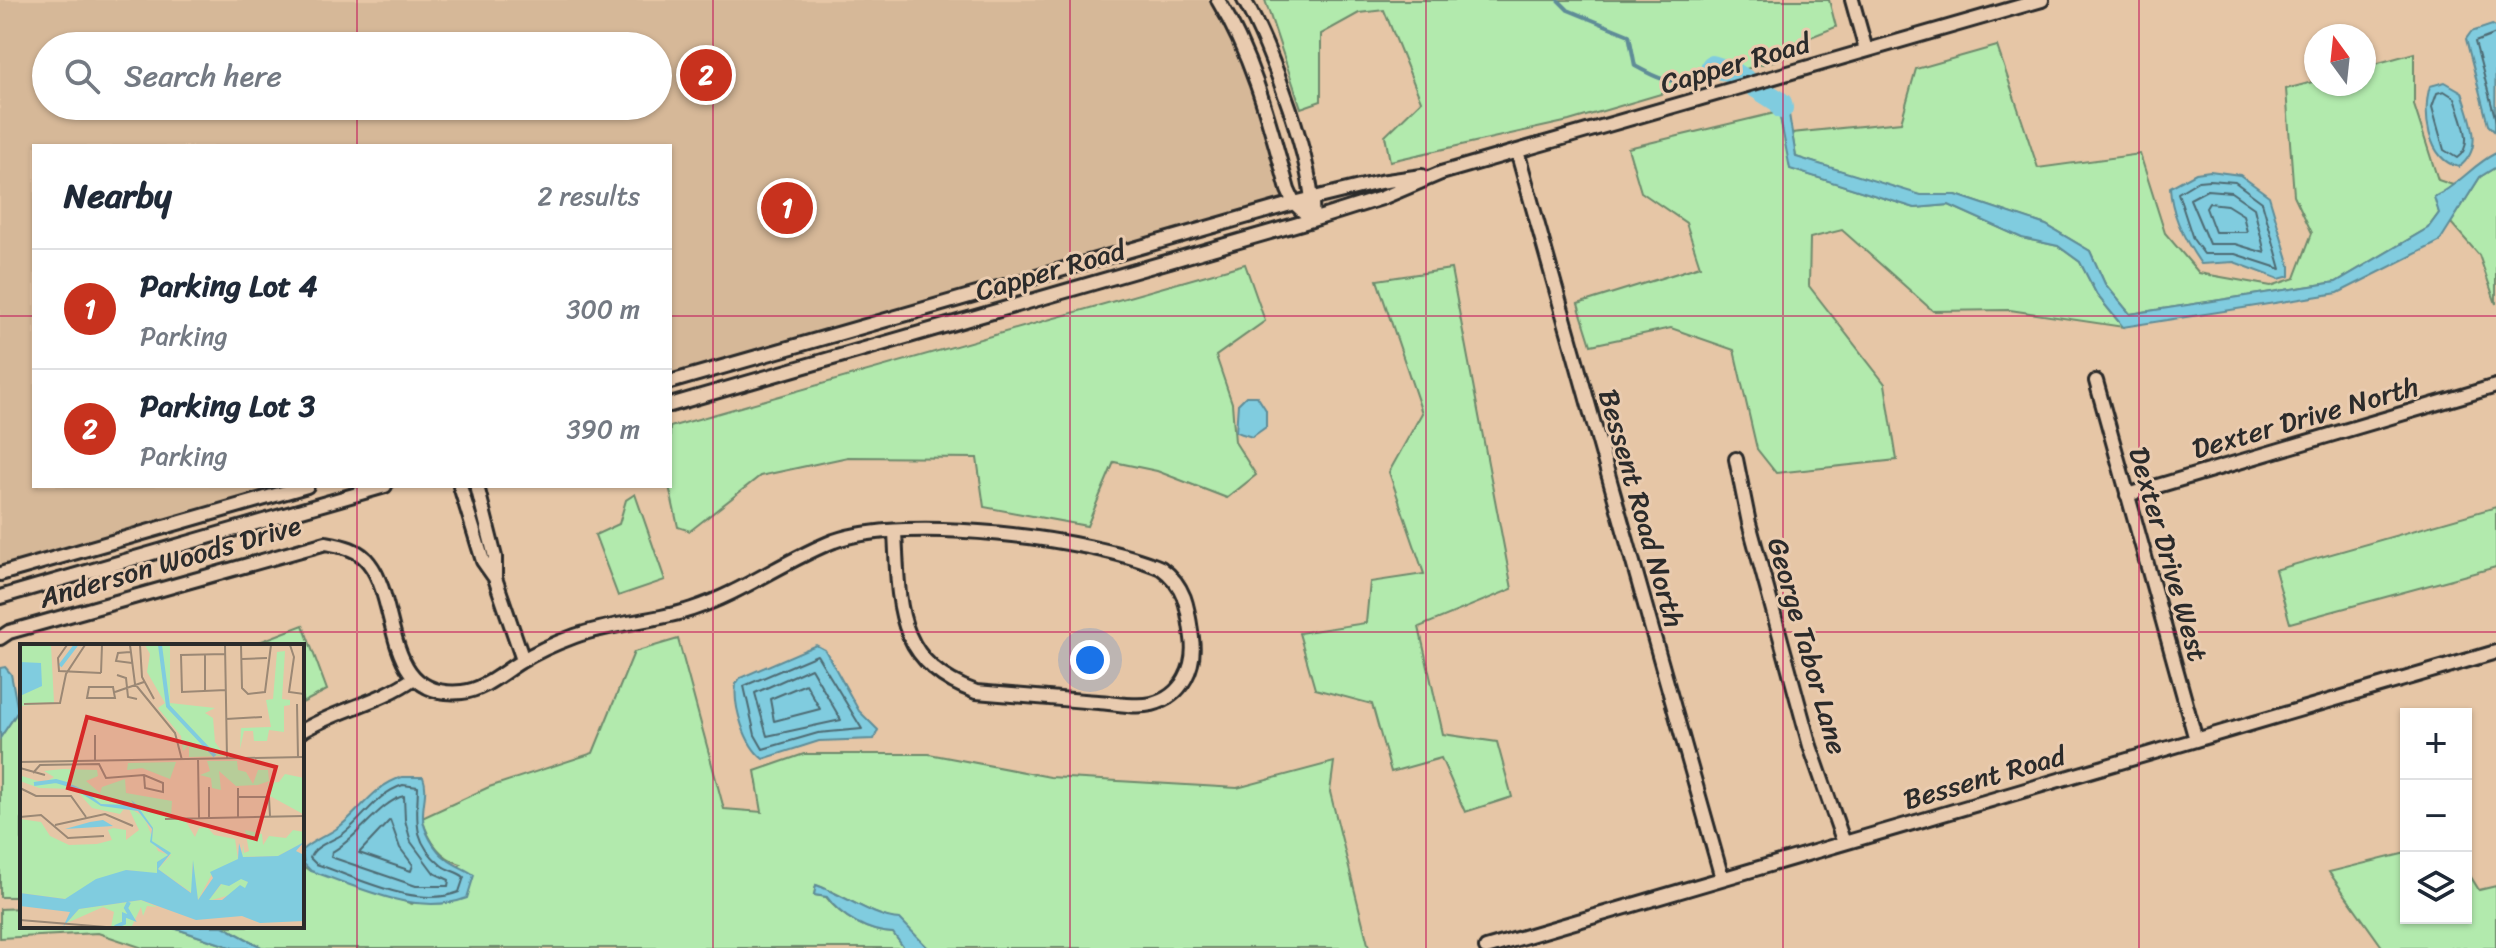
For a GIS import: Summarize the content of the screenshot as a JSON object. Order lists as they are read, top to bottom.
{
  "streets": {
    "street": [
      "Capper Road",
      "Dexter Drive North",
      "Bessent Road North",
      "Dexter Drive West",
      "Anderson Woods Drive",
      "George Tabor Lane",
      "Bessent Road"
    ]
  },
  "crossings": [
    ["Capper Road", "Bessent Road North"],
    ["Dexter Drive North", "Dexter Drive West"],
    ["Bessent Road North", "Bessent Road"],
    ["Dexter Drive West", "Bessent Road"],
    ["George Tabor Lane", "Bessent Road"]
  ],
  "north": "top",
  "page": {
    "search": "Search here",
    "pins": ["2", "1"],
    "heading": ["Nearby", "2 results"],
    "list": [
      {
        "mark": "1",
        "name": "Parking Lot 4",
        "note": "Parking",
        "value": "300 m"
      },
      {
        "mark": "2",
        "name": "Parking Lot 3",
        "note": "Parking",
        "value": "390 m"
      }
    ],
    "map_buttons": ["+", "−"]
  }
}
